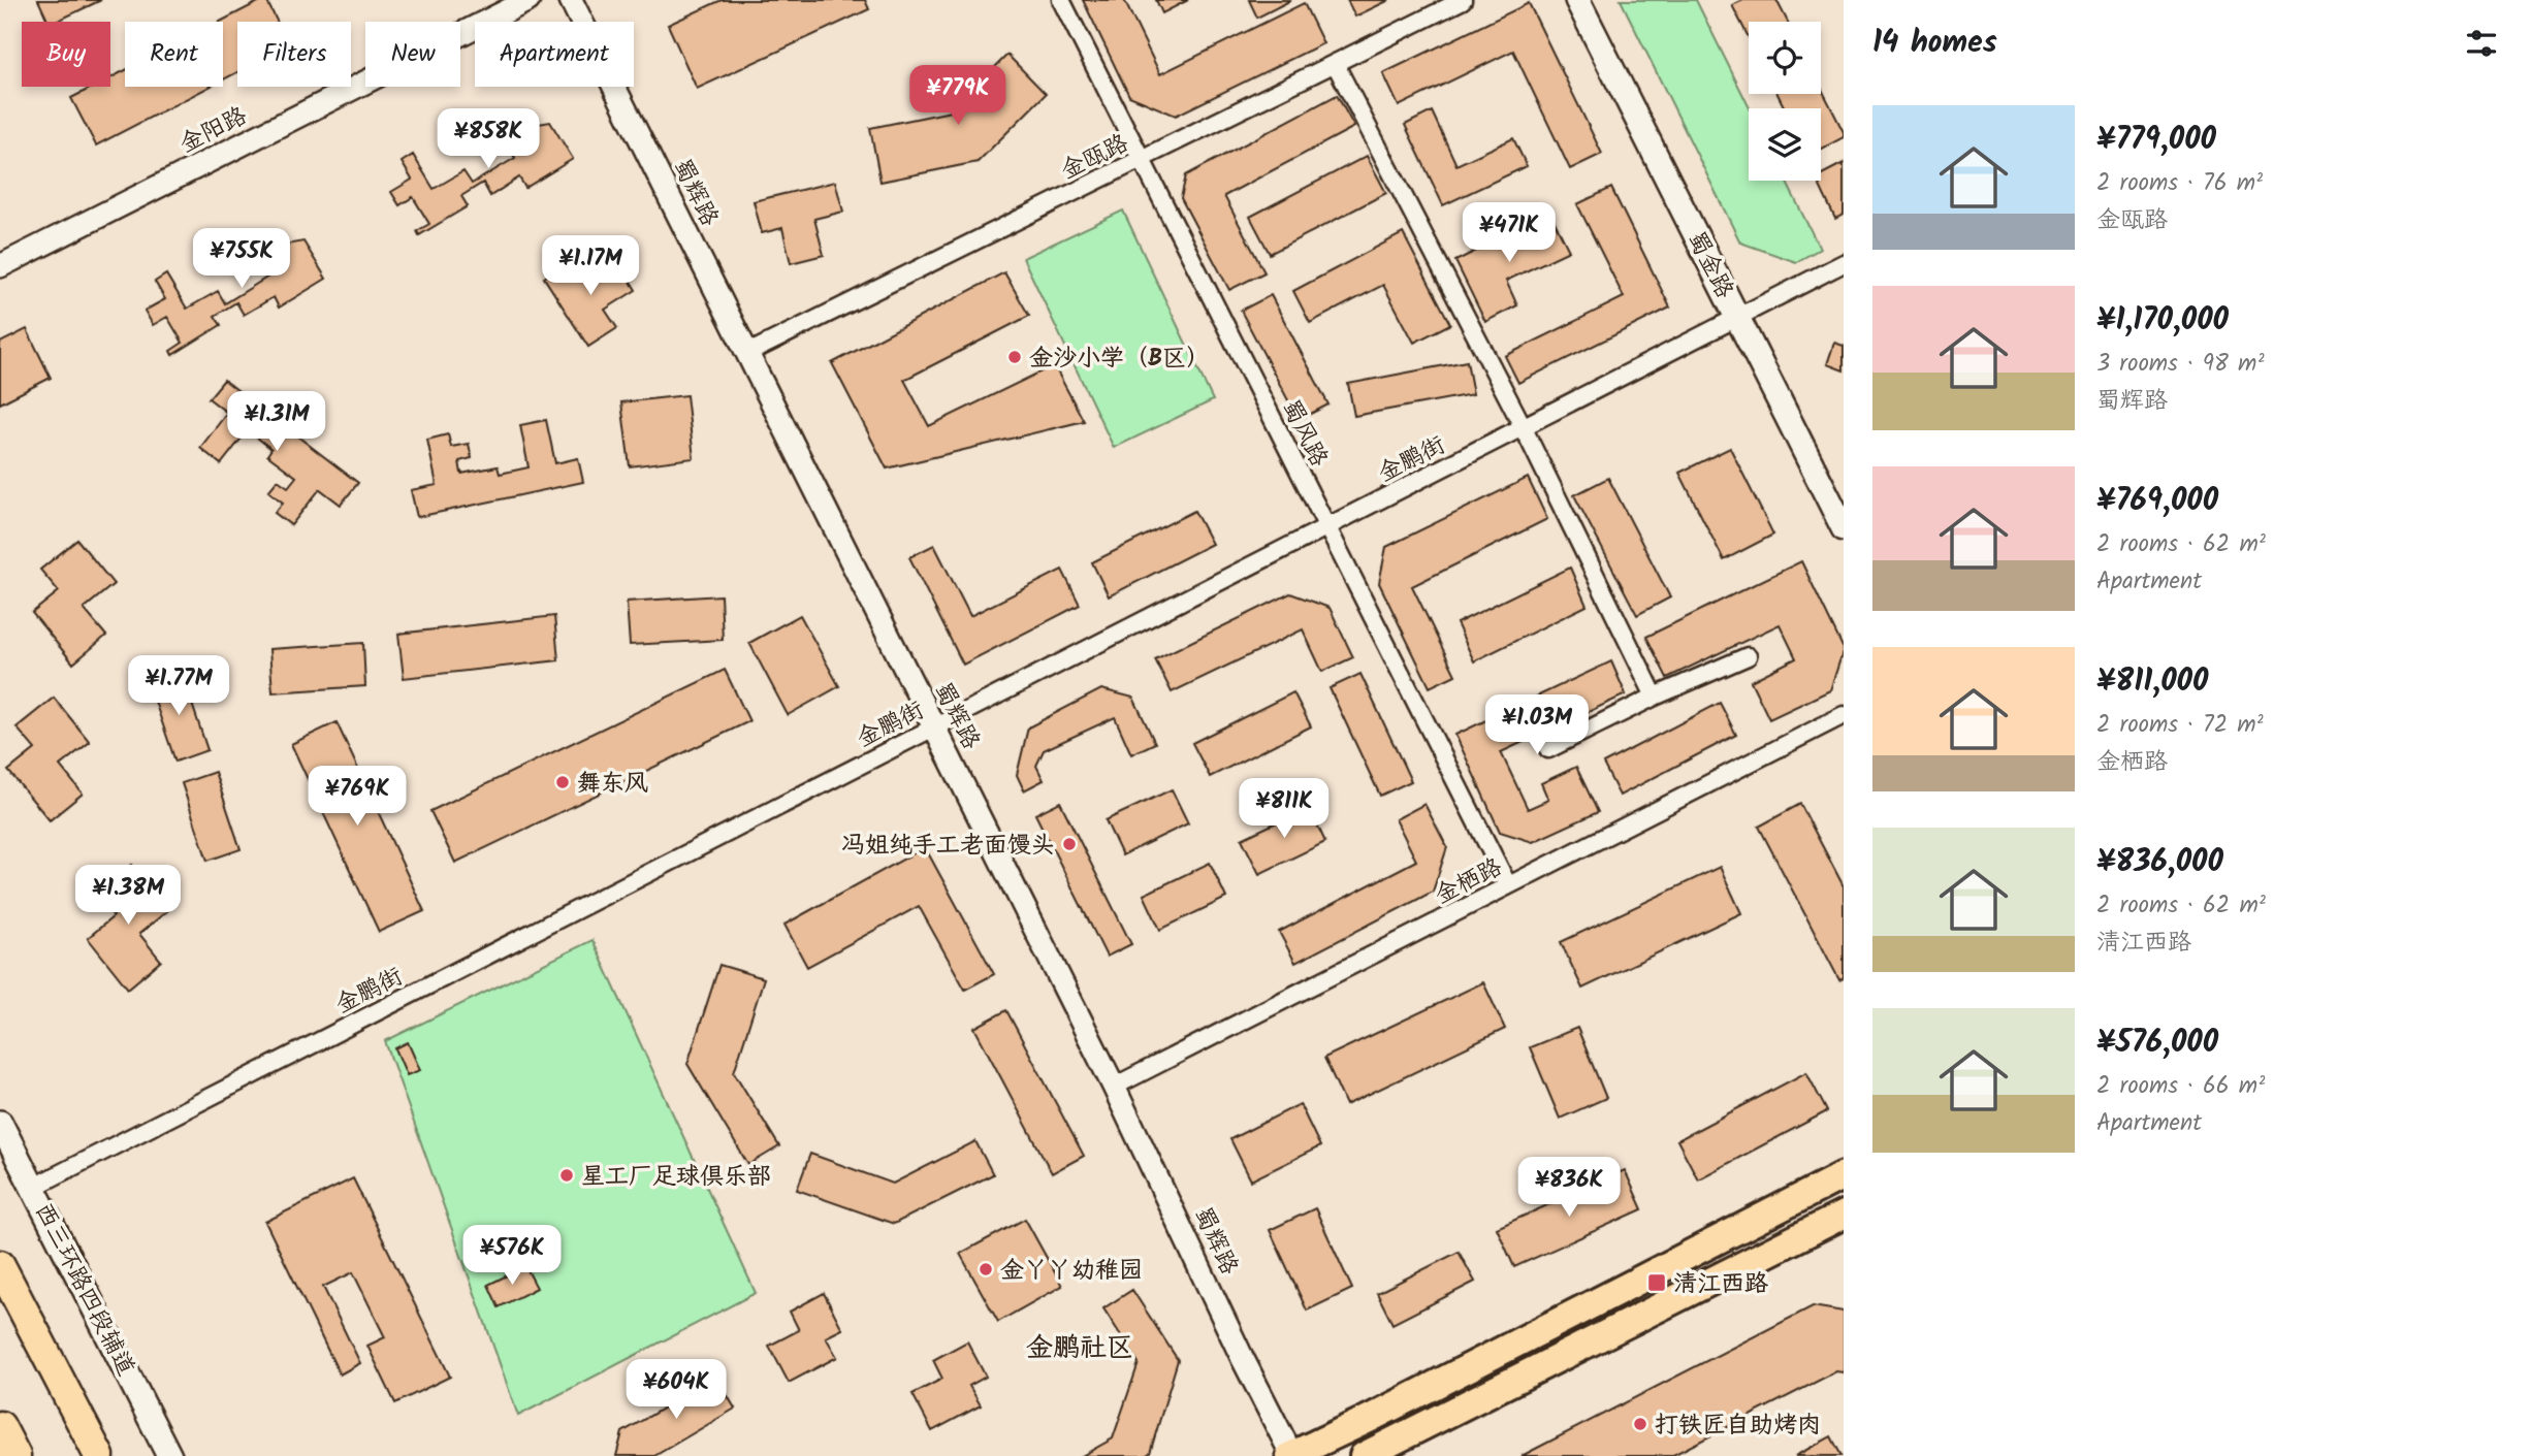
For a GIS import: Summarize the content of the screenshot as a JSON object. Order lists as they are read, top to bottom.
{
  "streets": {
    "main road": ["蜀金路", "西三环路四段辅道"],
    "street": [
      "金阳路",
      "金瓯路",
      "蜀辉路",
      "蜀风路",
      "金鹏街",
      "金栖路"
    ]
  },
  "crossings": [
    ["金瓯路", "蜀辉路"],
    ["金瓯路", "蜀风路"],
    ["蜀辉路", "金鹏街"],
    ["蜀辉路", "金栖路"],
    ["蜀金路", "金鹏街"],
    ["蜀风路", "金鹏街"],
    ["蜀风路", "金栖路"],
    ["金鹏街", "西三环路四段辅道"]
  ],
  "districts": ["金鹏社区"],
  "places": {
    "other": [
      "金沙小学（B区）",
      "舞东风",
      "冯姐纯手工老面馒头",
      "星工厂足球俱乐部",
      "金丫丫幼稚园",
      "打铁匠自助烤肉"
    ],
    "transit": ["清江西路"]
  },
  "page": {
    "heading": "14 homes",
    "chip": [
      "Buy",
      "Rent",
      "Filters",
      "New",
      "Apartment"
    ],
    "price": [
      "¥779K",
      "¥858K",
      "¥471K",
      "¥755K",
      "¥1.17M",
      "¥1.31M",
      "¥1.77M",
      "¥1.03M",
      "¥769K",
      "¥811K",
      "¥1.38M",
      "¥836K",
      "¥576K",
      "¥604K"
    ],
    "list": [
      {
        "name": "¥779,000",
        "note": "2 rooms · 76 m² · 金瓯路"
      },
      {
        "name": "¥1,170,000",
        "note": "3 rooms · 98 m² · 蜀辉路"
      },
      {
        "name": "¥769,000",
        "note": "2 rooms · 62 m² · Apartment"
      },
      {
        "name": "¥811,000",
        "note": "2 rooms · 72 m² · 金栖路"
      },
      {
        "name": "¥836,000",
        "note": "2 rooms · 62 m² · 清江西路"
      },
      {
        "name": "¥576,000",
        "note": "2 rooms · 66 m² · Apartment"
      }
    ]
  }
}
